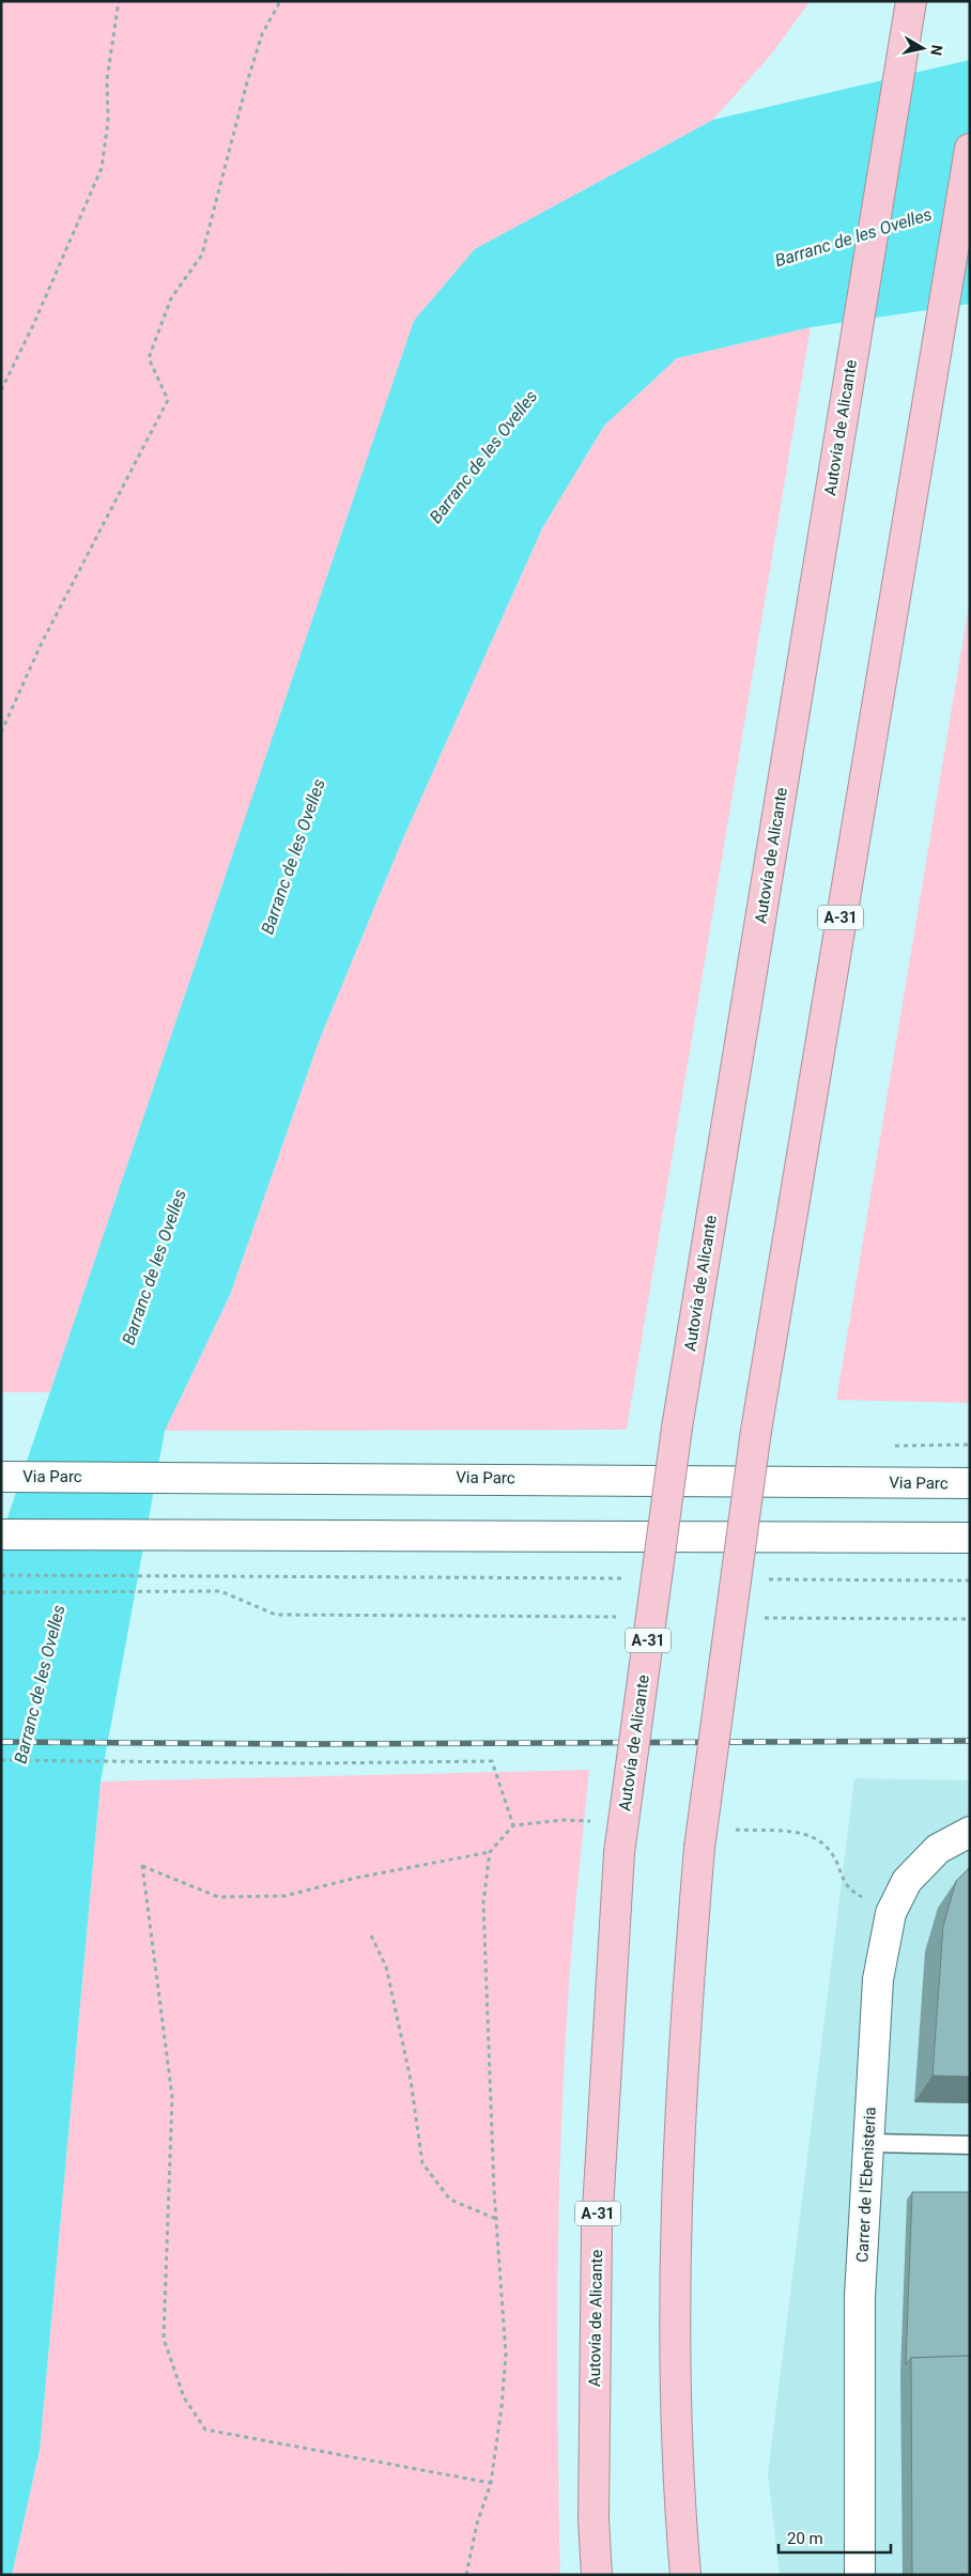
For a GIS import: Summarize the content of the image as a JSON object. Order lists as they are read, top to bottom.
{
  "streets": {
    "highway": ["Autovía de Alicante", "A-31"],
    "main road": ["Via Parc", "Carrer de l'Ebenisteria"]
  },
  "water": ["Barranc de les Ovelles"],
  "scale_bar": "20 m",
  "north": "right"
}
